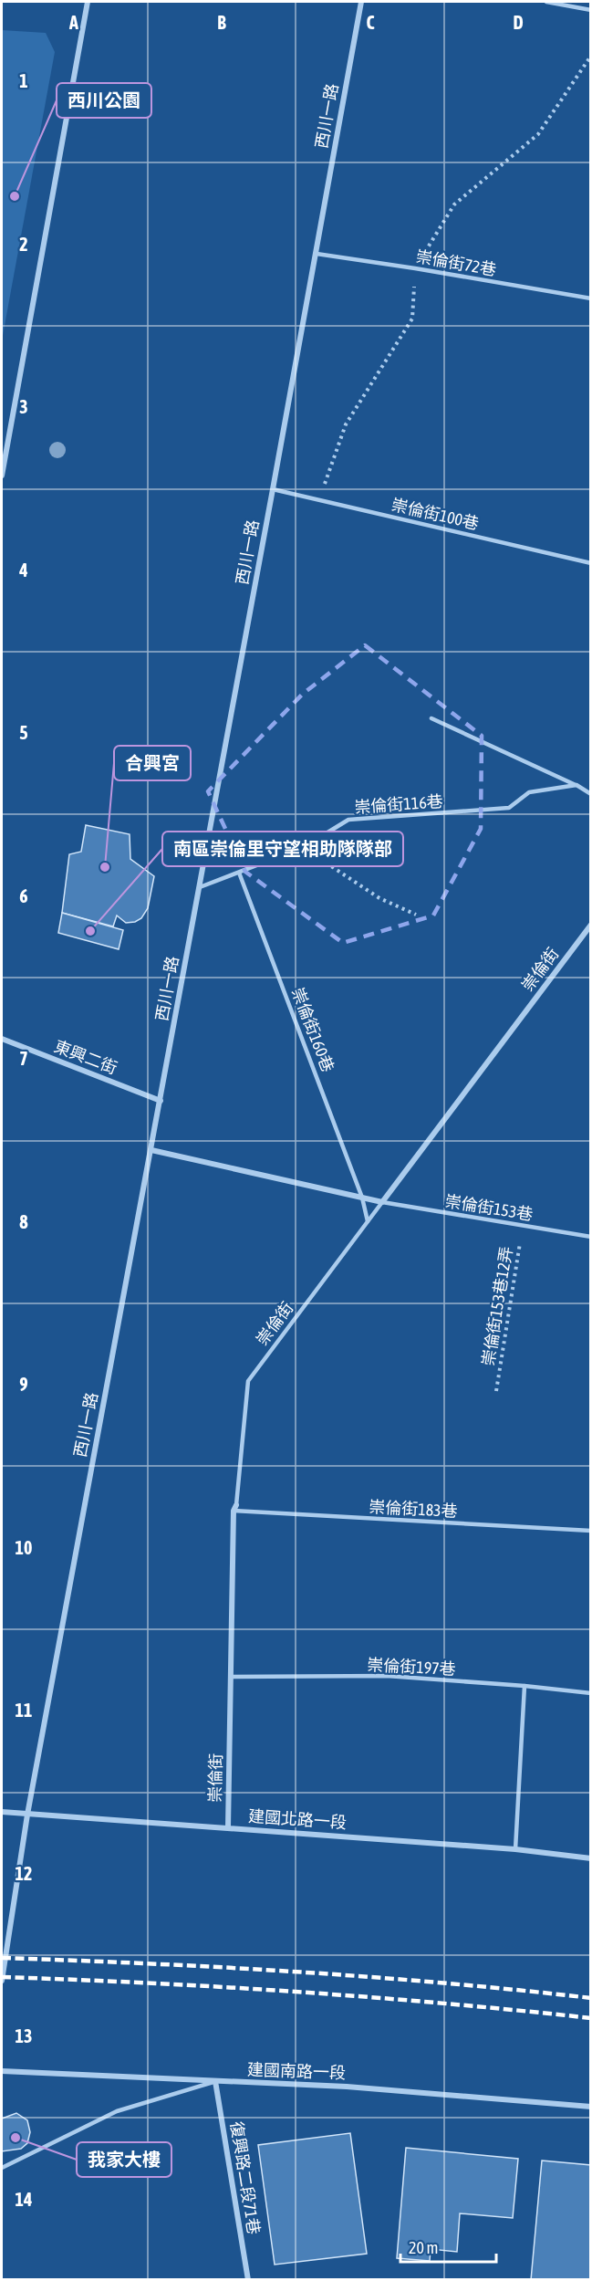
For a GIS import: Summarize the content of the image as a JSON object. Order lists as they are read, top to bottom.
{
  "streets": {
    "street": [
      "西川一路",
      "崇倫街",
      "東興二街",
      "建國北路一段",
      "建國南路一段",
      "復興路二段71巷"
    ],
    "lane": [
      "崇倫街72巷",
      "崇倫街100巷",
      "崇倫街116巷",
      "崇倫街160巷",
      "崇倫街153巷",
      "崇倫街183巷",
      "崇倫街197巷"
    ],
    "path": ["崇倫街153巷12弄"]
  },
  "crossings": [
    ["西川一路", "崇倫街72巷"],
    ["西川一路", "崇倫街100巷"],
    ["西川一路", "崇倫街116巷"],
    ["西川一路", "東興二街"],
    ["西川一路", "建國北路一段"],
    ["崇倫街116巷", "崇倫街160巷"],
    ["崇倫街", "崇倫街160巷"],
    ["崇倫街", "崇倫街153巷"],
    ["崇倫街", "崇倫街183巷"],
    ["崇倫街", "崇倫街197巷"],
    ["崇倫街", "建國北路一段"],
    ["崇倫街153巷", "崇倫街153巷12弄"],
    ["建國南路一段", "復興路二段71巷"]
  ],
  "places": [
    "西川公園",
    "合興宮",
    "南區崇倫里守望相助隊隊部",
    "我家大樓"
  ],
  "scale_bar": "20 m",
  "grid": {
    "columns": [
      "A",
      "B",
      "C",
      "D"
    ],
    "rows": [
      "1",
      "2",
      "3",
      "4",
      "5",
      "6",
      "7",
      "8",
      "9",
      "10",
      "11",
      "12",
      "13",
      "14"
    ]
  }
}
